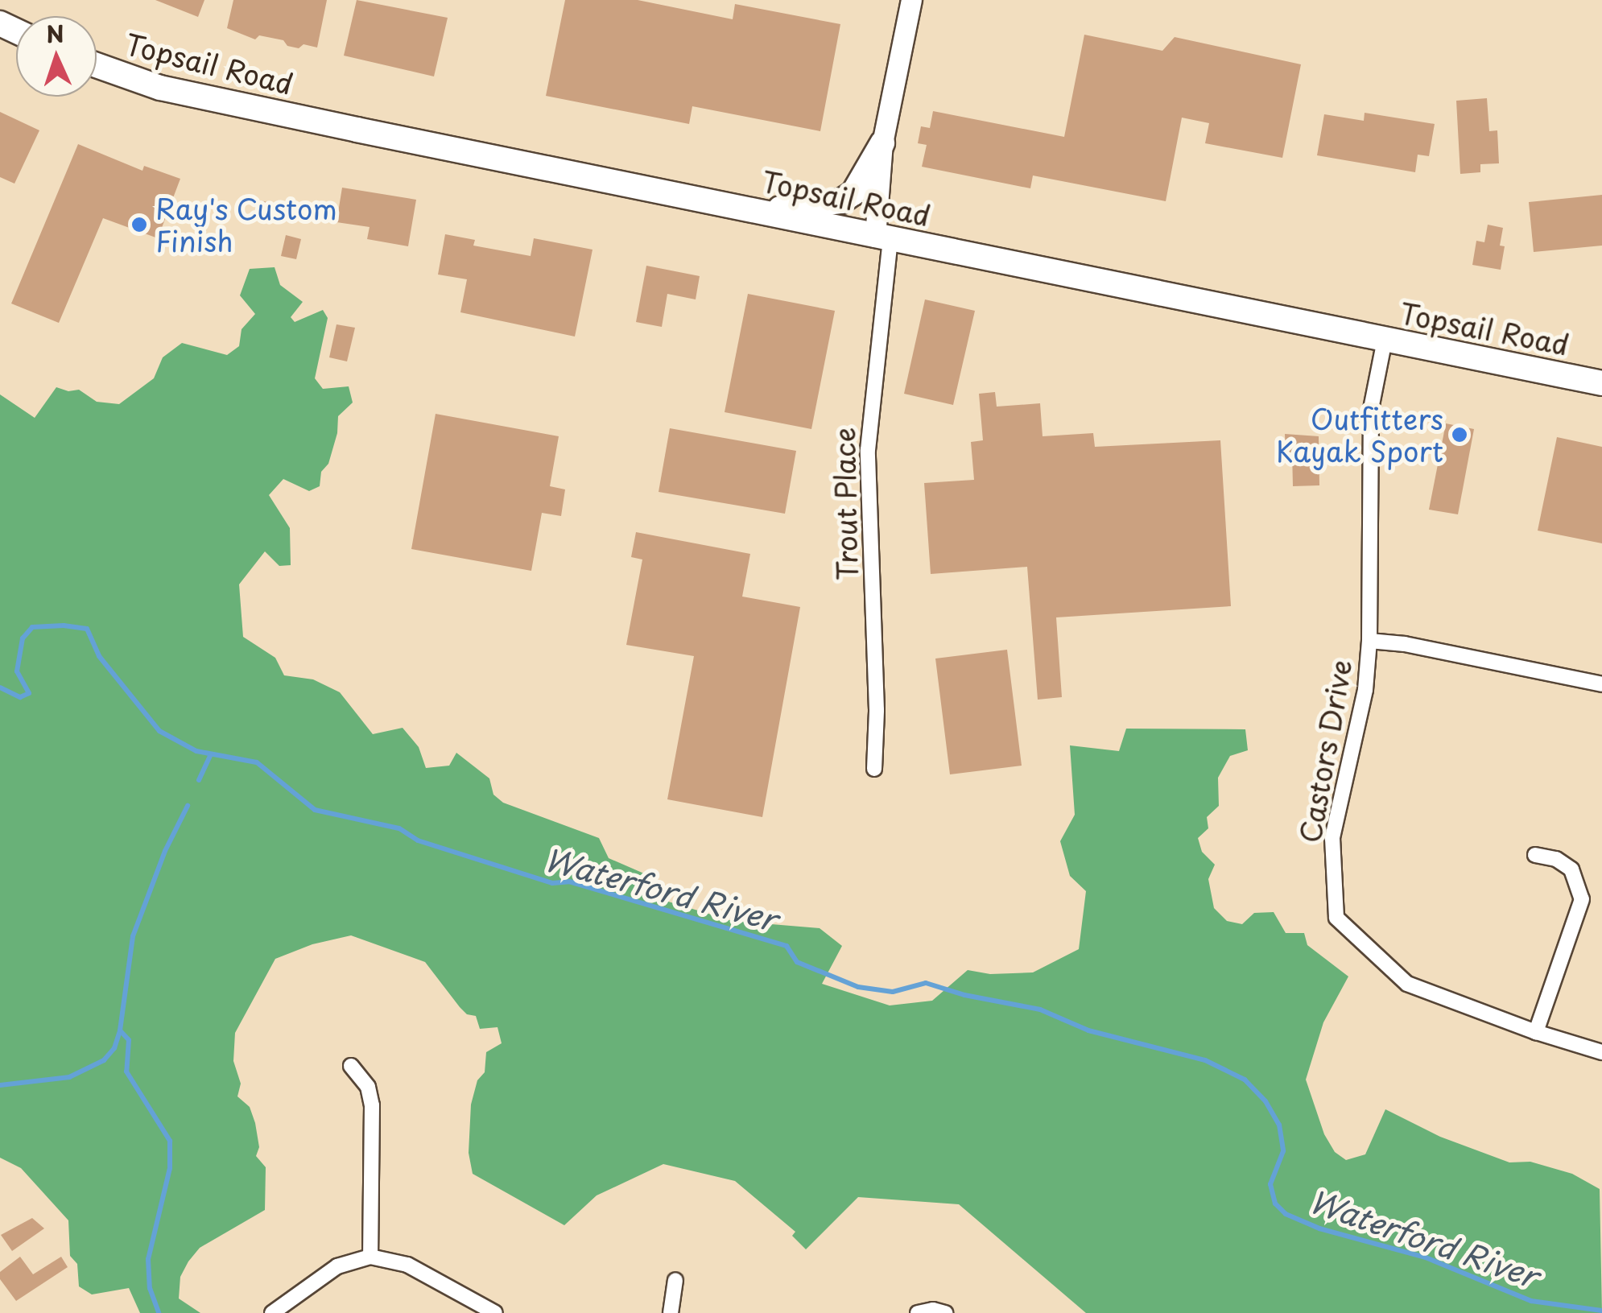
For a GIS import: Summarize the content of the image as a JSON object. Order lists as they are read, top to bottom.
{
  "streets": {
    "main road": ["Topsail Road"],
    "street": ["Trout Place", "Castors Drive"]
  },
  "crossings": [
    ["Topsail Road", "Trout Place"],
    ["Topsail Road", "Castors Drive"]
  ],
  "water": ["Waterford River"],
  "places": ["Ray's Custom Finish", "Outfitters Kayak Sport"],
  "north": "top"
}
